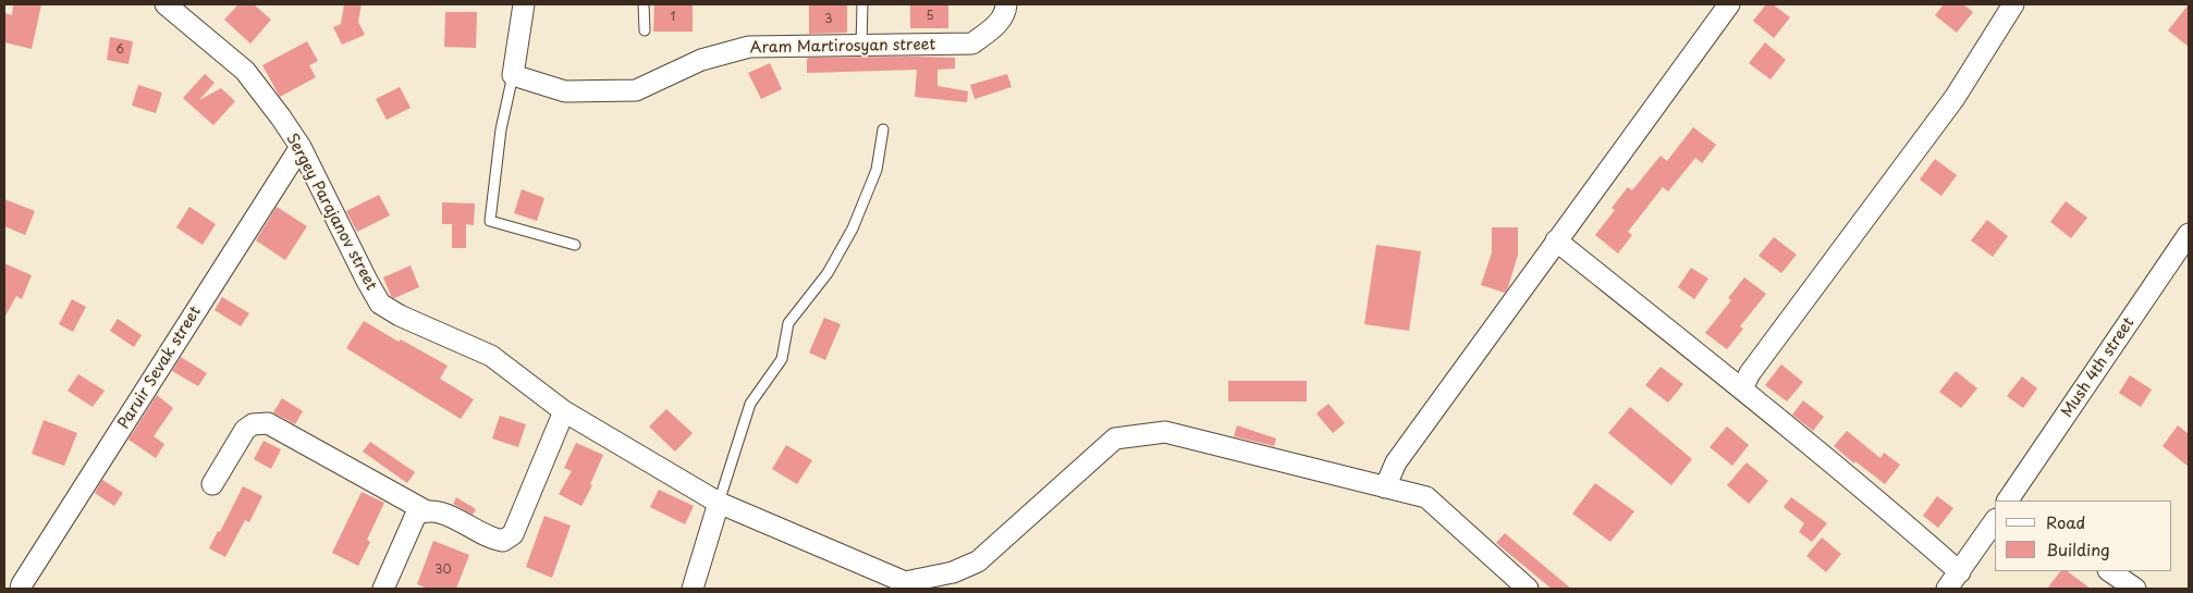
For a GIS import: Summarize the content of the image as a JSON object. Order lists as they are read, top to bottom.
{
  "streets": {
    "street": [
      "Aram Martirosyan street",
      "Sergey Parajanov street",
      "Paruir Sevak street",
      "Mush 4th street"
    ]
  },
  "crossings": [
    ["Sergey Parajanov street", "Paruir Sevak street"]
  ],
  "house_numbers": [
    "5",
    "1",
    "3",
    "6",
    "30"
  ],
  "legend": ["Road", "Building"]
}
